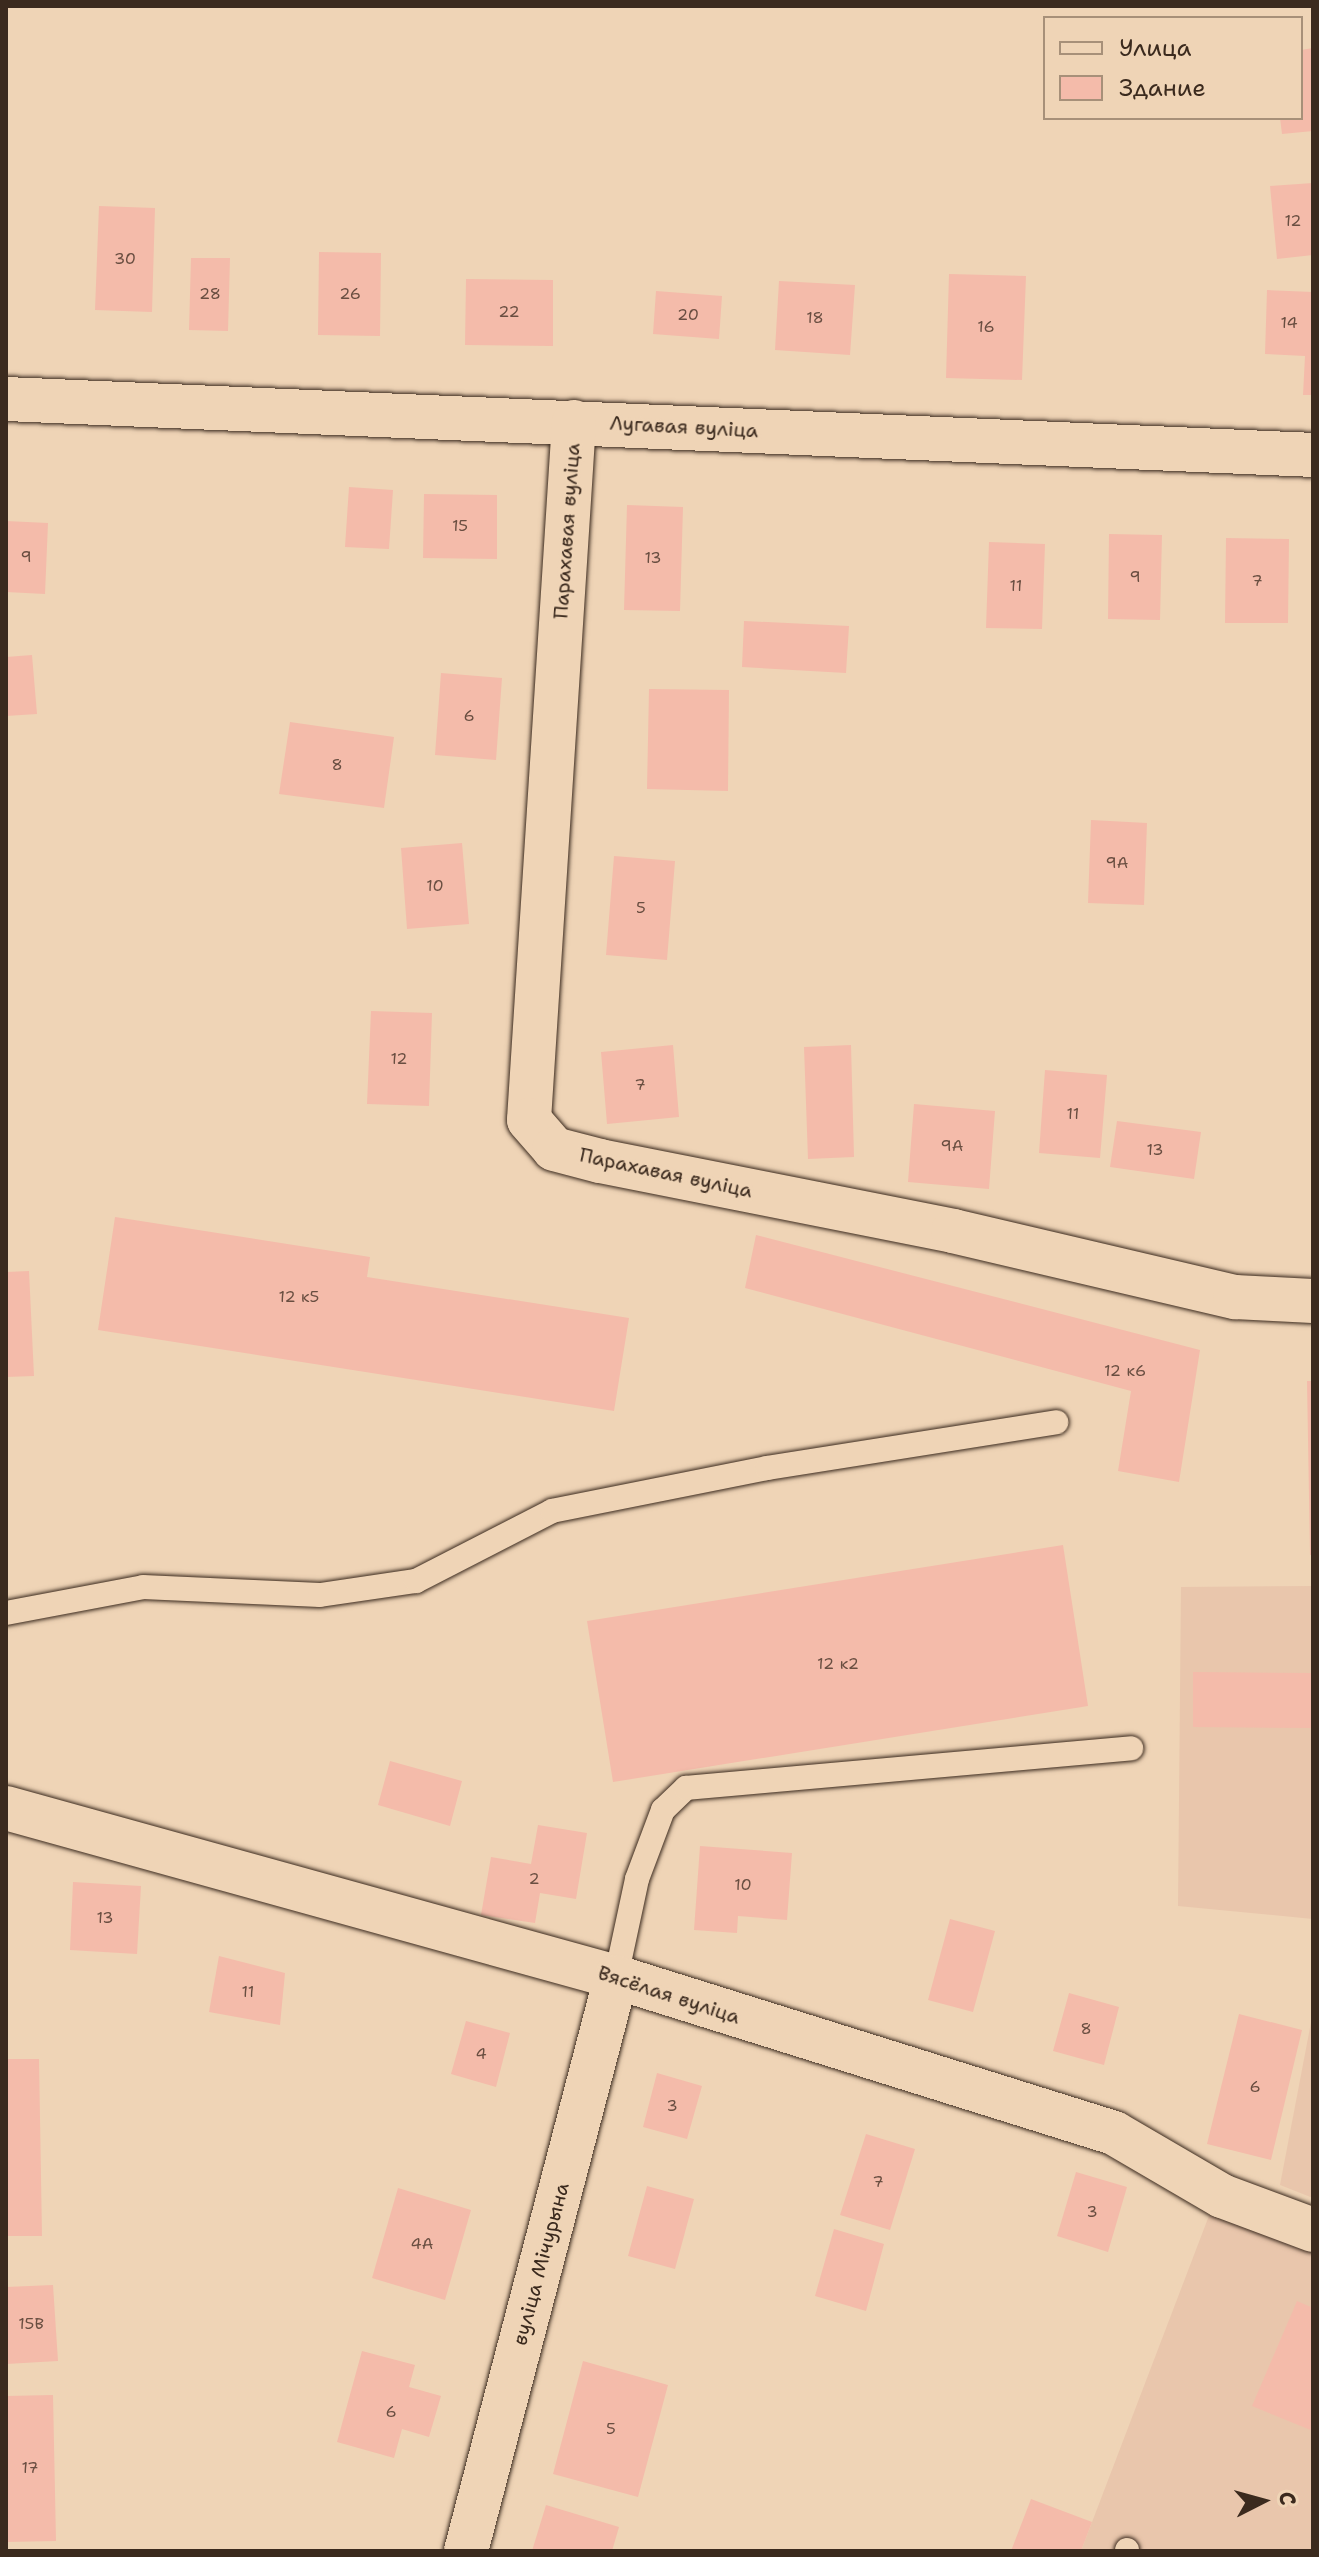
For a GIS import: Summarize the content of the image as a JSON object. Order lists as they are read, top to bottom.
{
  "streets": {
    "street": [
      "Лугавая вуліца",
      "Парахавая вуліца",
      "Вясёлая вуліца",
      "вуліца Мічурына"
    ]
  },
  "crossings": [
    ["Лугавая вуліца", "Парахавая вуліца"],
    ["Вясёлая вуліца", "вуліца Мічурына"]
  ],
  "house_numbers": [
    "12",
    "30",
    "28",
    "26",
    "22",
    "20",
    "18",
    "14",
    "16",
    "15",
    "9",
    "13",
    "9",
    "7",
    "11",
    "6",
    "8",
    "9А",
    "10",
    "5",
    "12",
    "7",
    "11",
    "9А",
    "13",
    "12 к5",
    "12 к6",
    "12 к2",
    "2",
    "10",
    "13",
    "11",
    "8",
    "4",
    "6",
    "3",
    "7",
    "3",
    "4А",
    "15В",
    "6",
    "5",
    "17"
  ],
  "legend": ["Улица", "Здание"],
  "north": "right"
}
